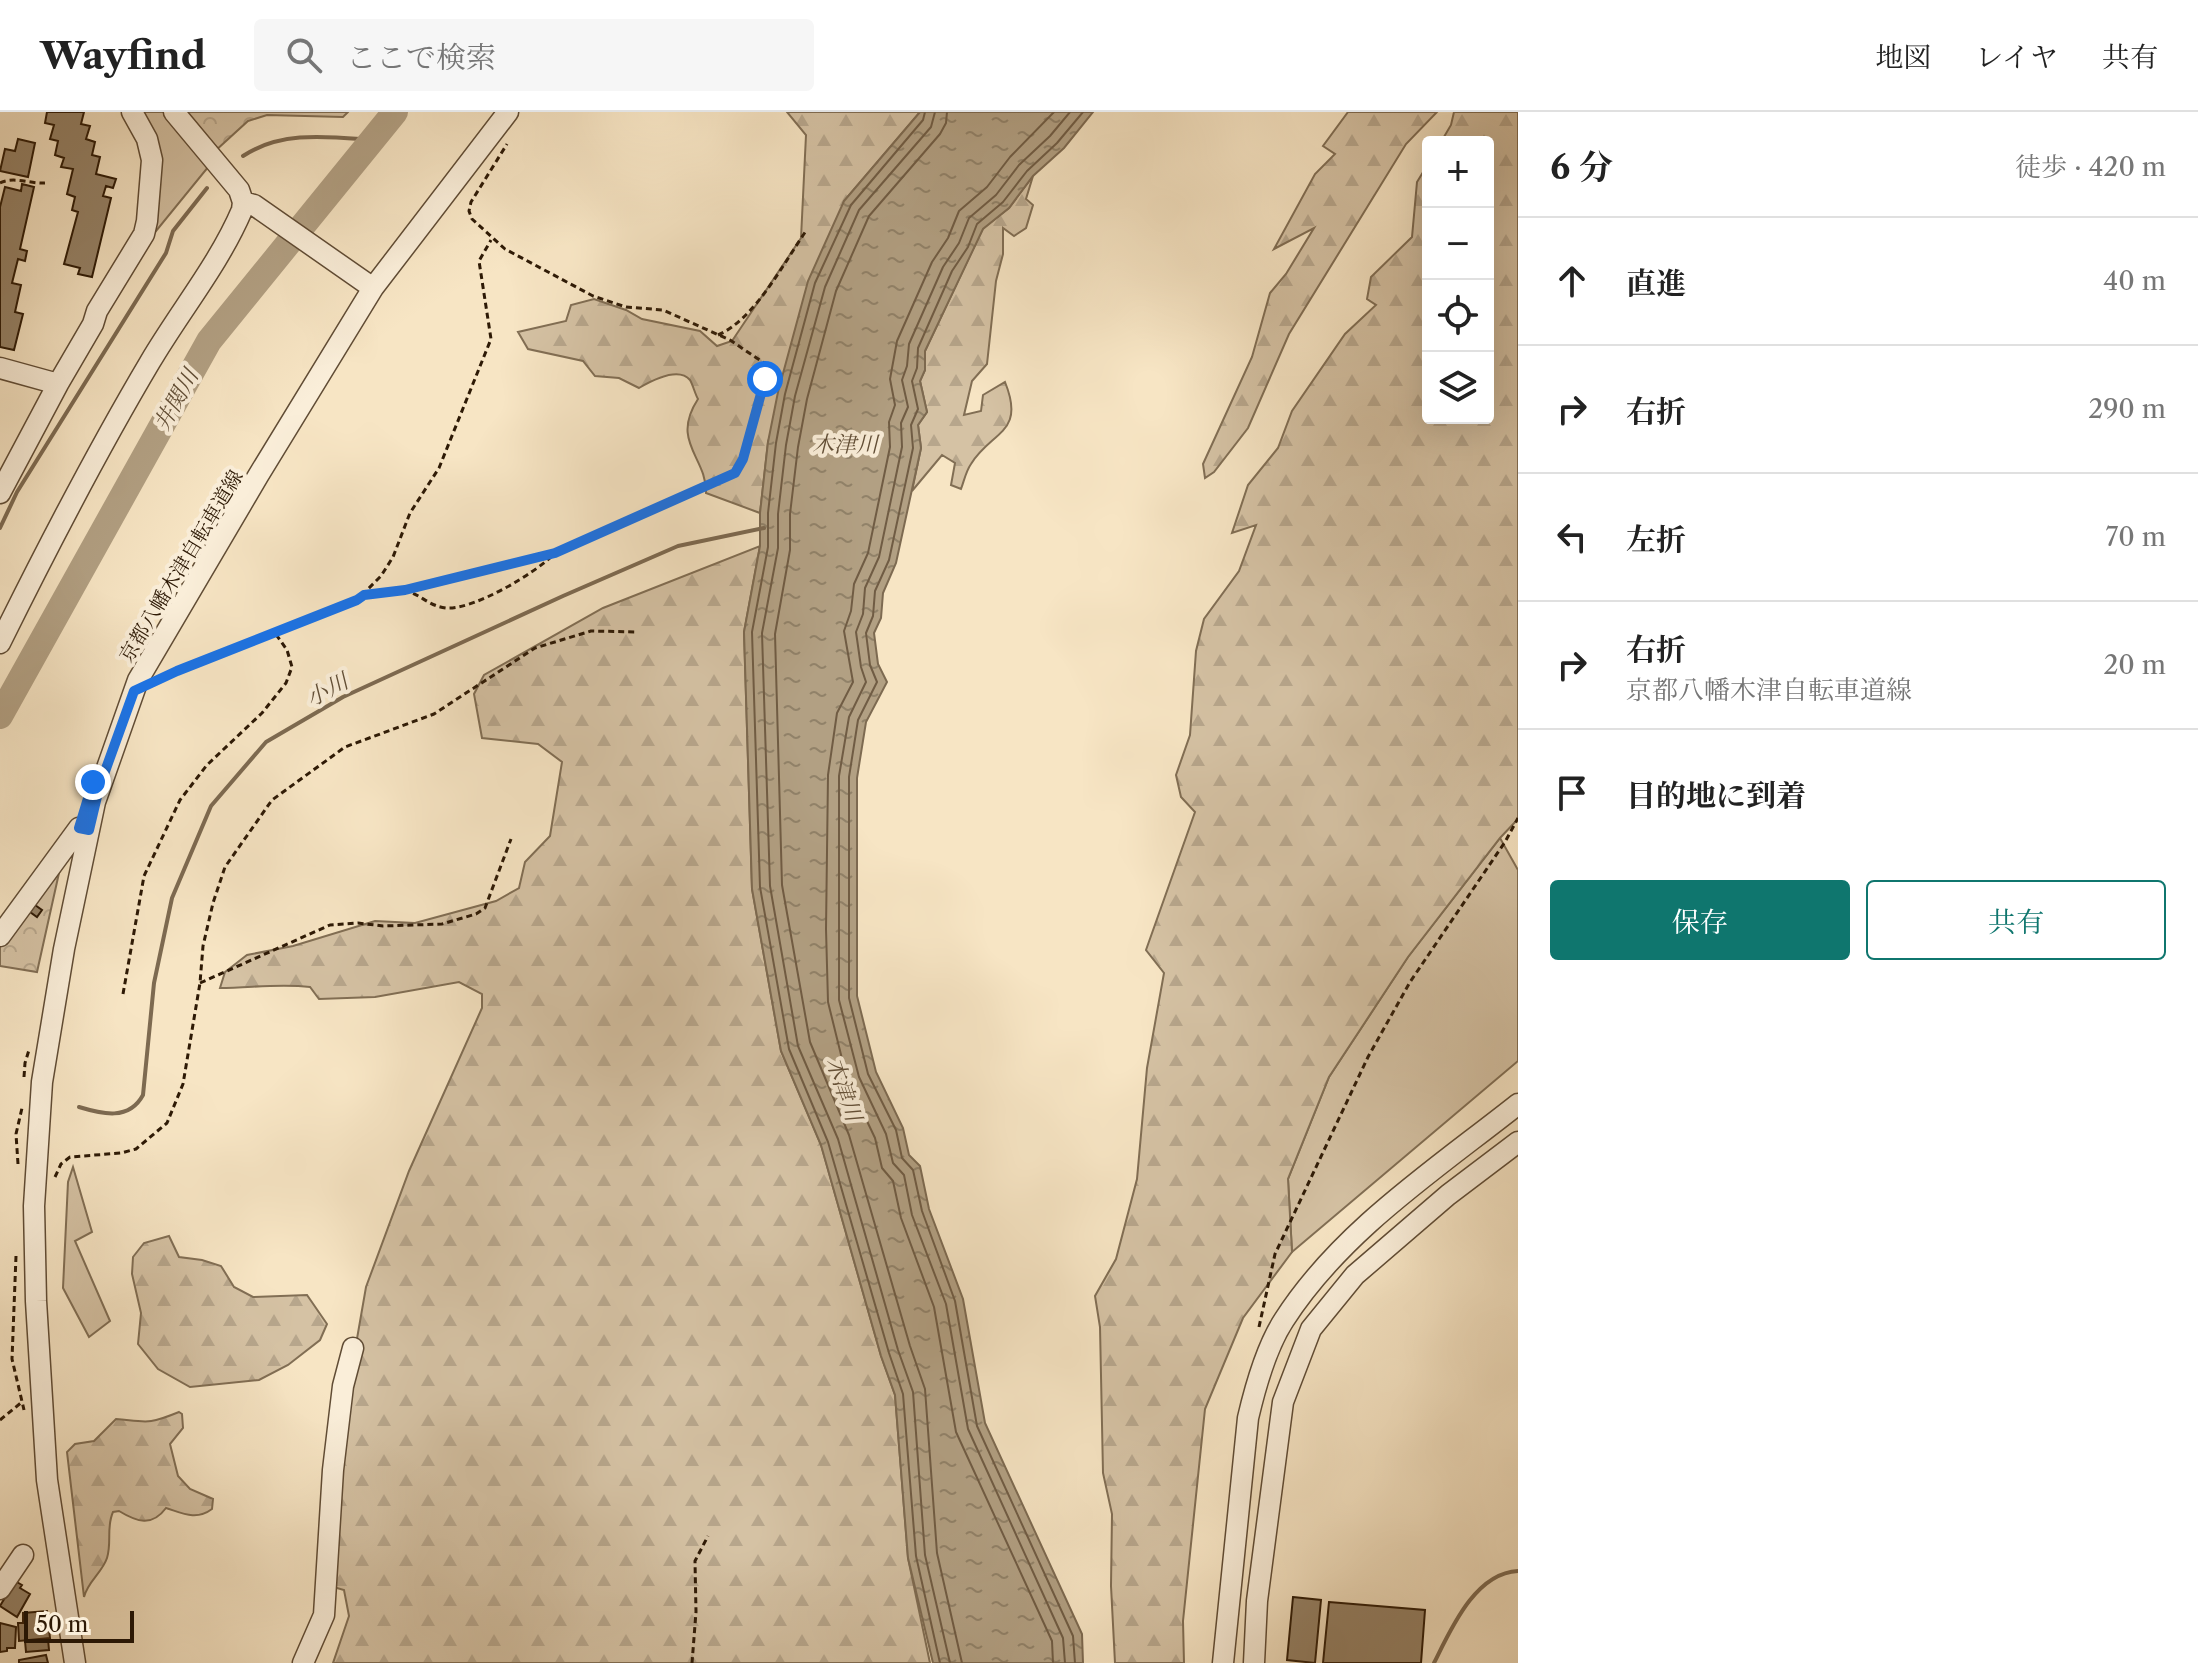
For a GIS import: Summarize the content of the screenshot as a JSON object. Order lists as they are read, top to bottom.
{
  "water": ["井関川", "木津川", "小川"],
  "scale_bar": "50 m",
  "page": {
    "header": "Wayfind",
    "search": "ここで検索",
    "nav": ["地図", "レイヤ", "共有"],
    "heading": ["6 分", "徒歩 · 420 m"],
    "map_buttons": ["+", "−"],
    "list": [
      ["直進", "40 m"],
      ["右折", "290 m"],
      ["左折", "70 m"],
      ["右折", "京都八幡木津自転車道線", "20 m"],
      "目的地に到着"
    ],
    "buttons": ["保存", "共有"],
    "scale": "50 m"
  }
}
